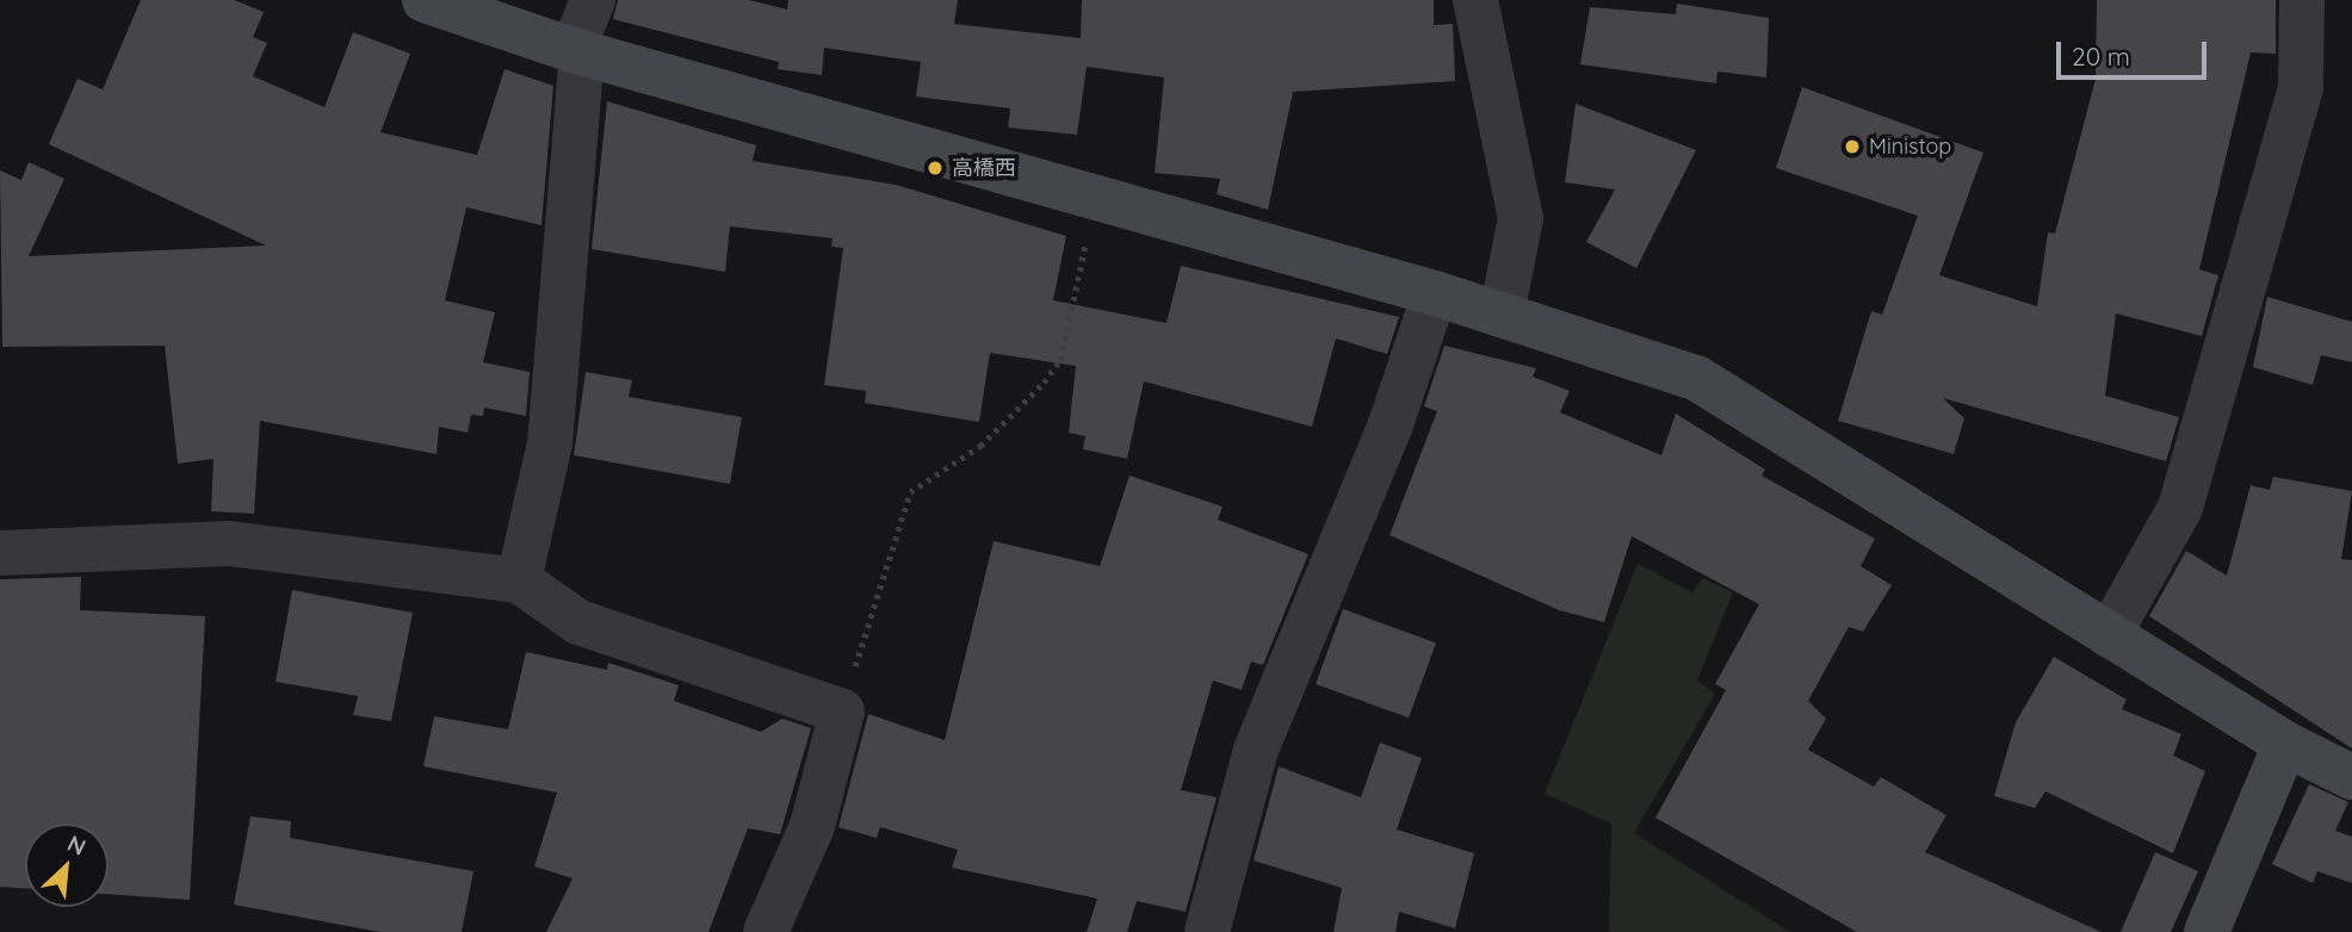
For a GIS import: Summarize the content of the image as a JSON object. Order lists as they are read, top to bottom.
{
  "places": ["Ministop", "高橋西"],
  "scale_bar": "20 m",
  "north": "top right"
}
